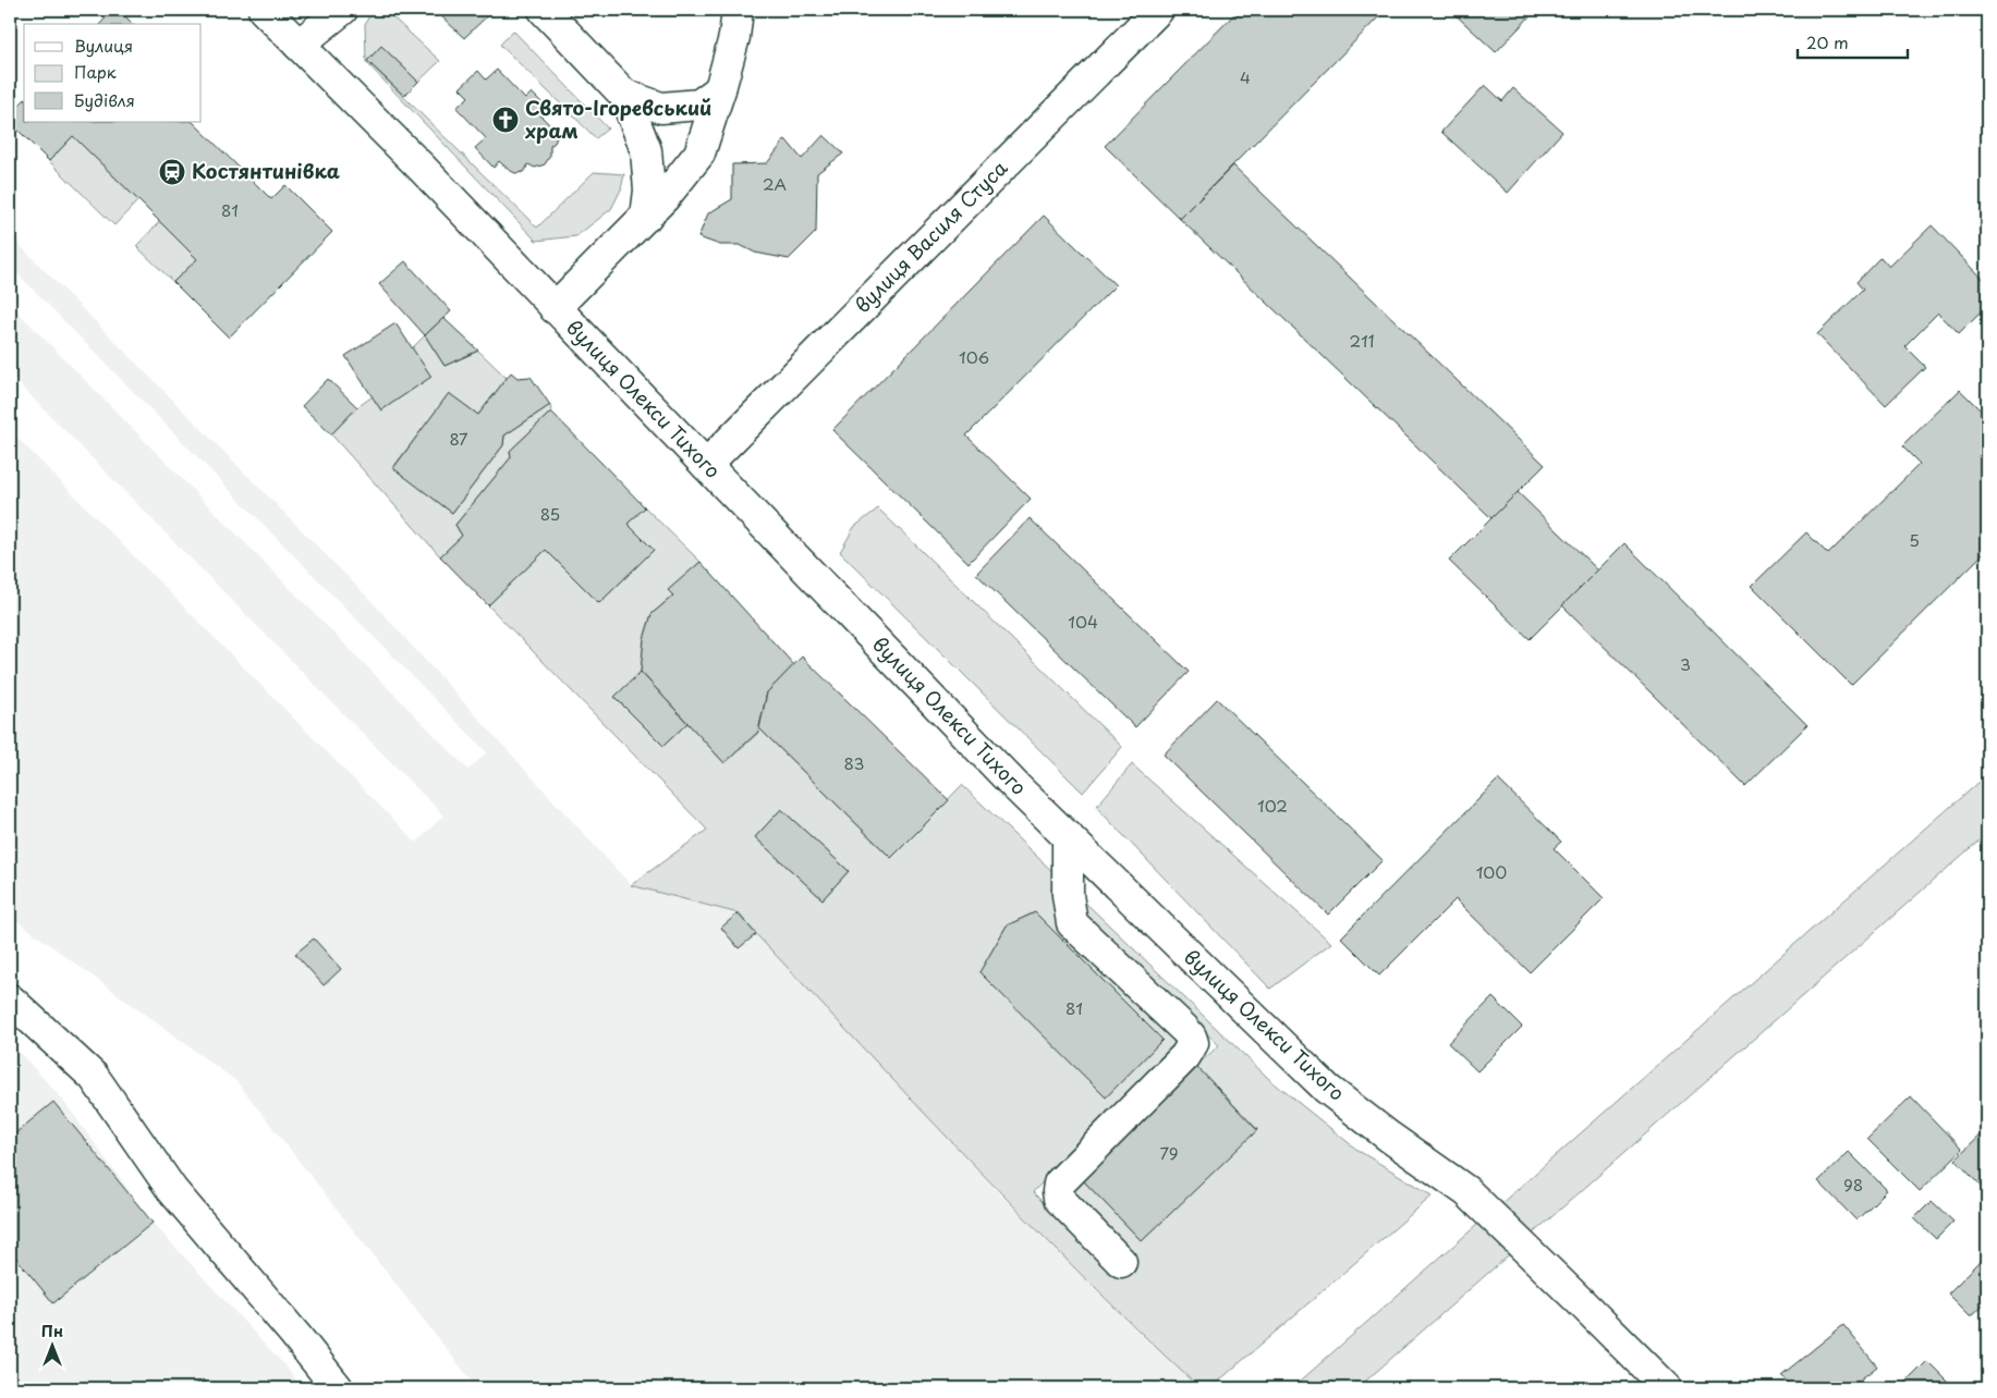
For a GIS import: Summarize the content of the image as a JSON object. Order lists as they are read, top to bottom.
{
  "streets": {
    "street": ["вулиця Василя Стуса", "вулиця Олекси Тихого"]
  },
  "crossings": [
    ["вулиця Василя Стуса", "вулиця Олекси Тихого"]
  ],
  "places": {
    "church": ["Свято-Ігоревський храм"],
    "station": ["Костянтинівка"]
  },
  "house_numbers": [
    "4",
    "2А",
    "81",
    "211",
    "106",
    "87",
    "85",
    "5",
    "104",
    "3",
    "83",
    "102",
    "100",
    "81",
    "79",
    "98"
  ],
  "legend": ["Вулиця", "Парк", "Будівля"],
  "scale_bar": "20 m",
  "north": "top"
}
